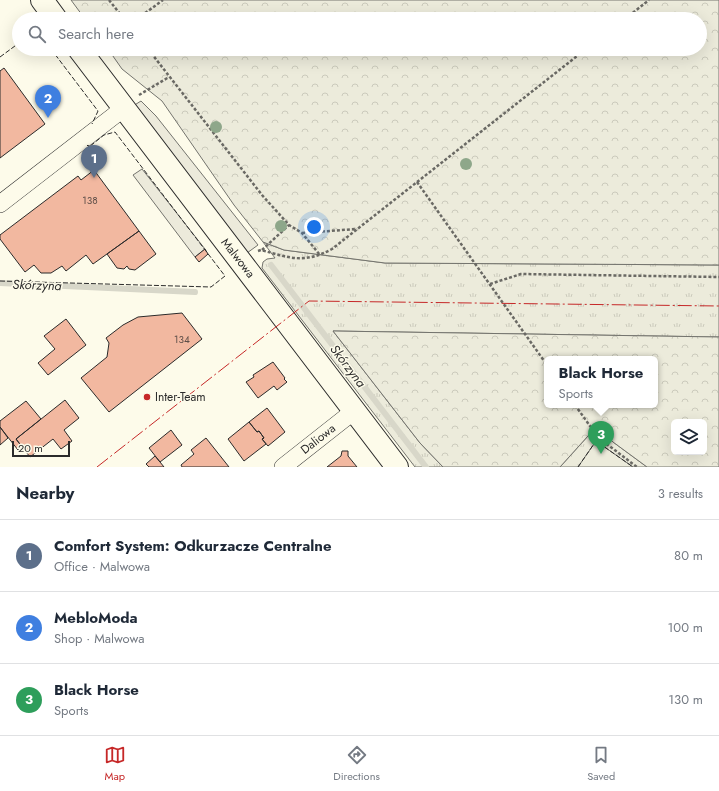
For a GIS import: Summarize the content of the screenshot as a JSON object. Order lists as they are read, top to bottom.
{
  "streets": {
    "street": ["Malwowa", "Daliowa"]
  },
  "crossings": [
    ["Malwowa", "Daliowa"]
  ],
  "water": ["Skórzyna"],
  "places": ["Inter-Team"],
  "house_numbers": ["138", "134"],
  "scale_bar": "20 m",
  "page": {
    "search": "Search here",
    "pins": ["2", "1", "3"],
    "popup": ["Black Horse", "Sports"],
    "scale": "20 m",
    "heading": ["Nearby", "3 results"],
    "list": [
      {
        "mark": "1",
        "name": "Comfort System: Odkurzacze Centralne",
        "note": "Office · Malwowa",
        "value": "80 m"
      },
      {
        "mark": "2",
        "name": "MebloModa",
        "note": "Shop · Malwowa",
        "value": "100 m"
      },
      {
        "mark": "3",
        "name": "Black Horse",
        "note": "Sports",
        "value": "130 m"
      }
    ],
    "nav": ["Map", "Directions", "Saved"]
  }
}
